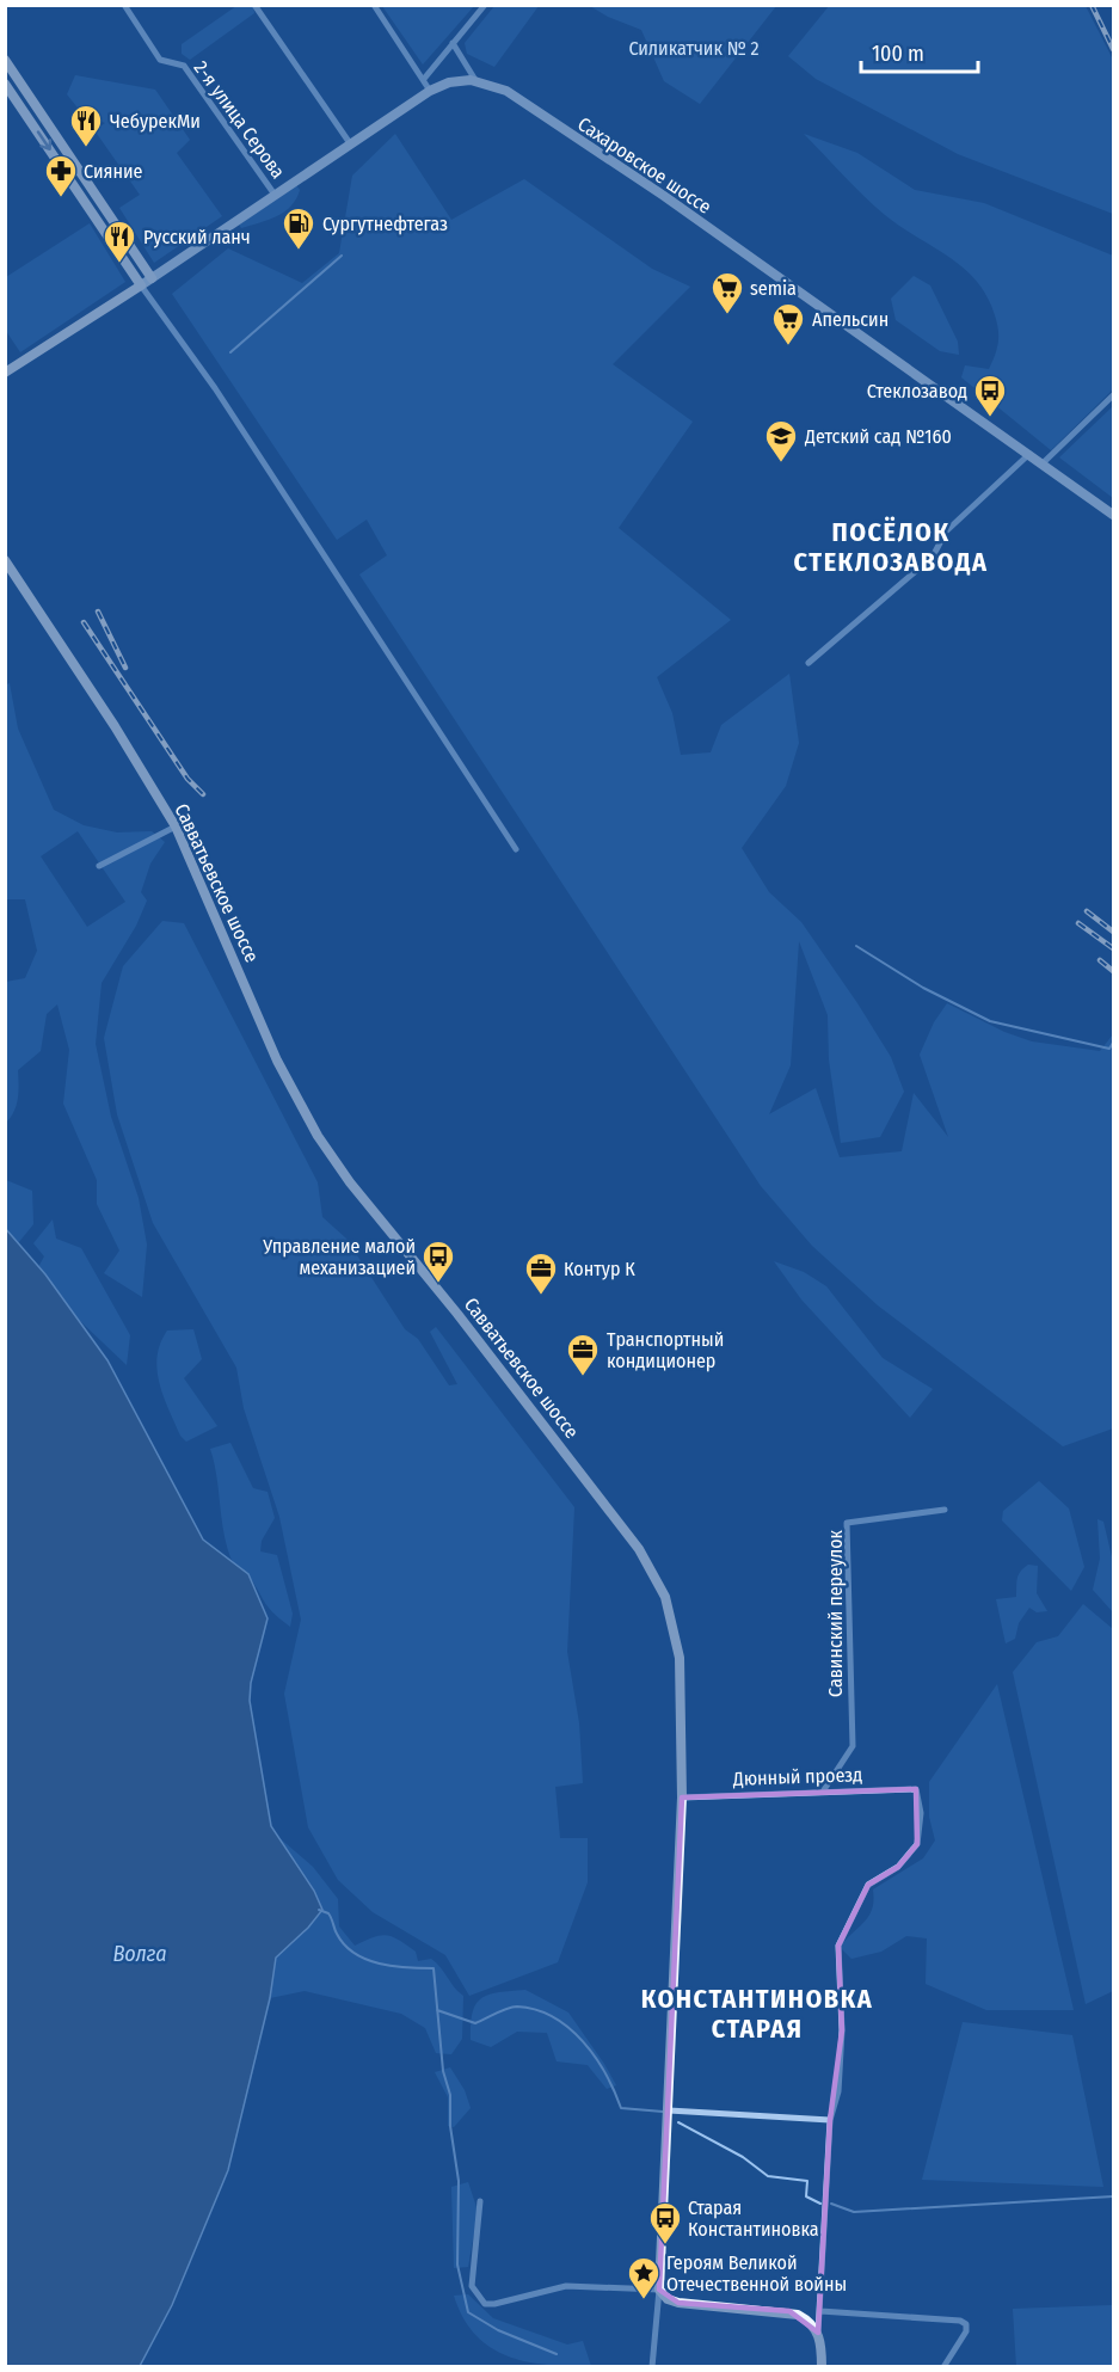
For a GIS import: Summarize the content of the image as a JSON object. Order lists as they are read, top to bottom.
{
  "streets": {
    "main road": ["Сахаровское шоссе", "Савватьевское шоссе"],
    "street": ["2-я улица Серова", "Савинский переулок", "Дюнный проезд"]
  },
  "crossings": [
    ["Савватьевское шоссе", "Дюнный проезд"],
    ["Савинский переулок", "Дюнный проезд"]
  ],
  "districts": ["ПОСЁЛОК СТЕКЛОЗАВОДА", "КОНСТАНТИНОВКА СТАРАЯ"],
  "water": ["Волга"],
  "parks": ["Силикатчик № 2"],
  "places": {
    "restaurant": ["ЧебурекМи", "Русский ланч"],
    "pharmacy": ["Сияние"],
    "fuel station": ["Сургутнефтегаз"],
    "supermarket": ["semia", "Апельсин"],
    "bus stop": ["Стеклозавод", "Управление малой механизацией", "Старая Константиновка"],
    "school or university": ["Детский сад №160"],
    "office": ["Контур К", "Транспортный кондиционер"],
    "place": ["Героям Великой Отечественной войны"]
  },
  "scale_bar": "100 m"
}
